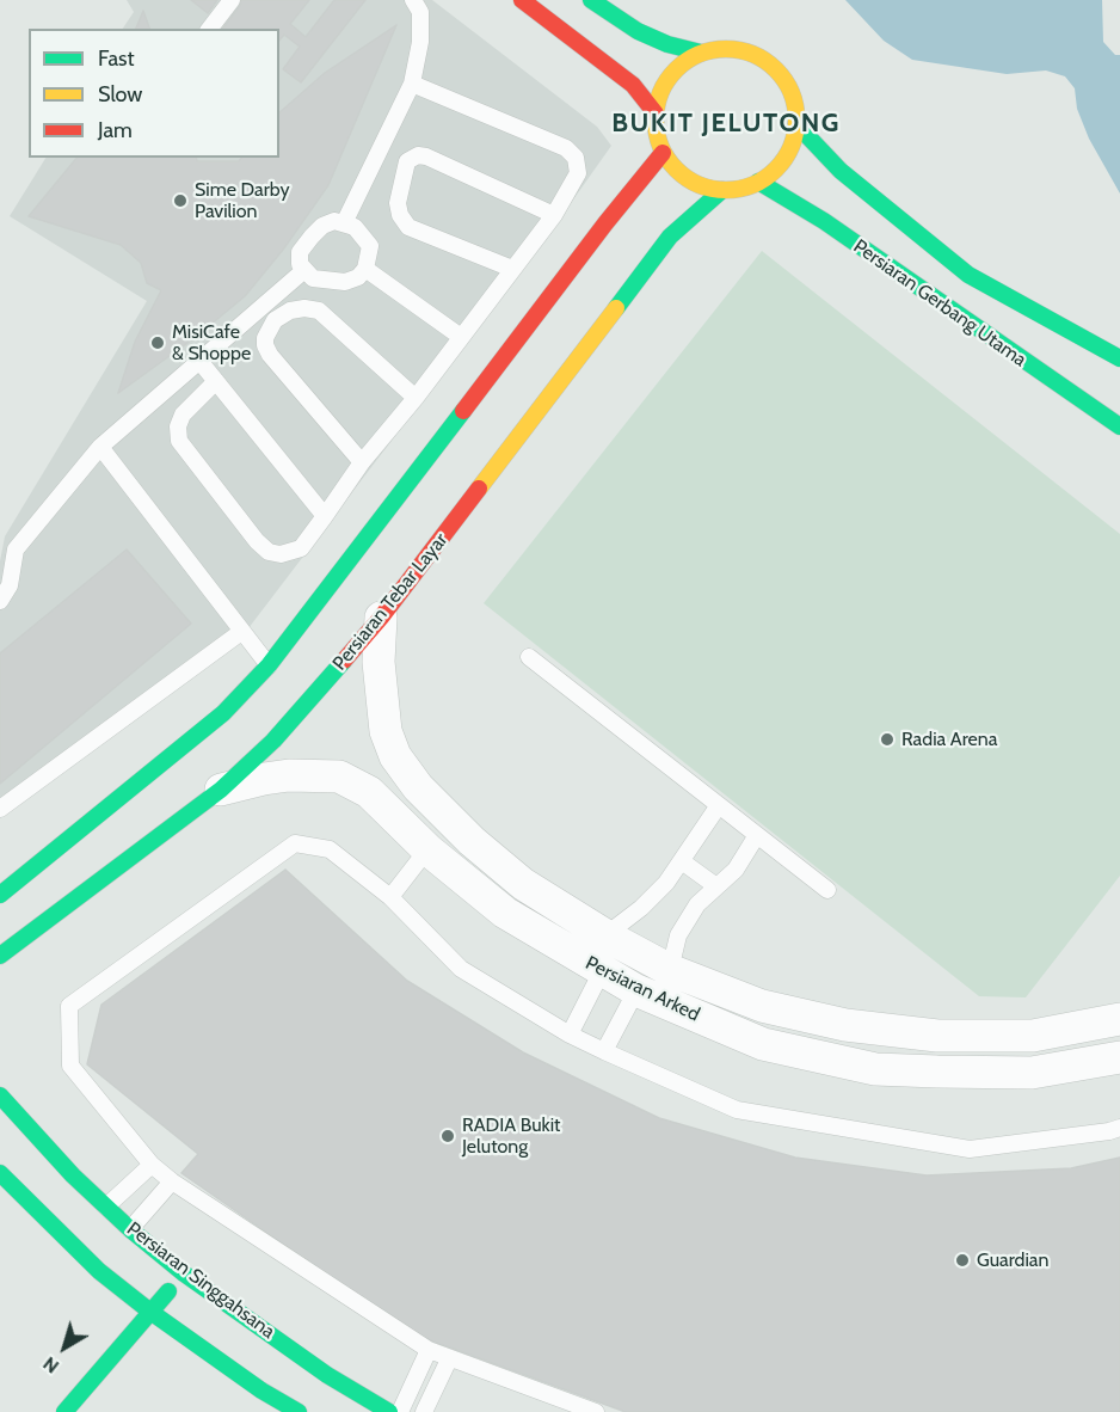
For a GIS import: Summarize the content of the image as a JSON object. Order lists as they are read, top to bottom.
{
  "streets": {
    "main road": ["Persiaran Gerbang Utama", "Persiaran Tebar Layar", "Persiaran Singgahsana"],
    "street": ["Persiaran Arked"]
  },
  "crossings": [
    ["Persiaran Gerbang Utama", "Persiaran Tebar Layar"],
    ["Persiaran Tebar Layar", "Persiaran Arked"]
  ],
  "districts": ["BUKIT JELUTONG"],
  "places": [
    "Sime Darby Pavilion",
    "MisiCafe & Shoppe",
    "Radia Arena",
    "RADIA Bukit Jelutong",
    "Guardian"
  ],
  "legend": ["Fast", "Slow", "Jam"],
  "north": "bottom left"
}
